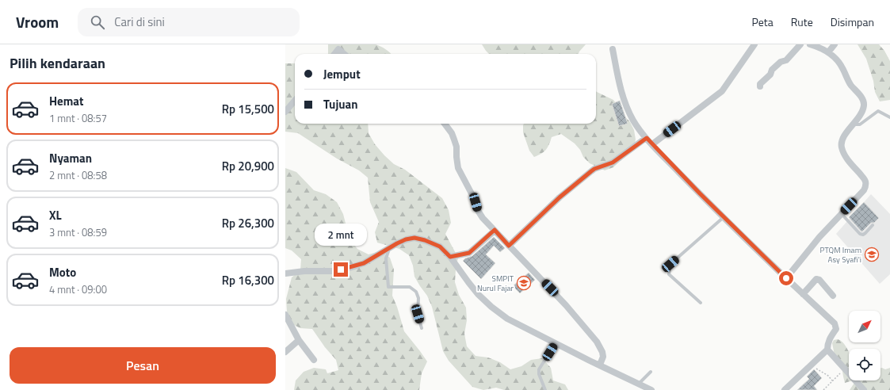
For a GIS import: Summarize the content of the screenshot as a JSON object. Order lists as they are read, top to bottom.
{
  "places": {
    "school or university": ["PTQM Imam Asy Syafi'i", "SMPIT Nurul Fajar"]
  },
  "north": "top right",
  "page": {
    "header": "Vroom",
    "search": "Cari di sini",
    "nav": ["Peta", "Rute", "Disimpan"],
    "heading": "Pilih kendaraan",
    "banner": ["Jemput", "Tujuan"],
    "list": [
      {
        "name": "Hemat",
        "note": "1 mnt · 08:57",
        "value": "Rp 15,500"
      },
      {
        "name": "Nyaman",
        "note": "2 mnt · 08:58",
        "value": "Rp 20,900"
      },
      {
        "name": "XL",
        "note": "3 mnt · 08:59",
        "value": "Rp 26,300"
      },
      {
        "name": "Moto",
        "note": "4 mnt · 09:00",
        "value": "Rp 16,300"
      }
    ],
    "bubble": "2 mnt",
    "buttons": "Pesan"
  }
}
